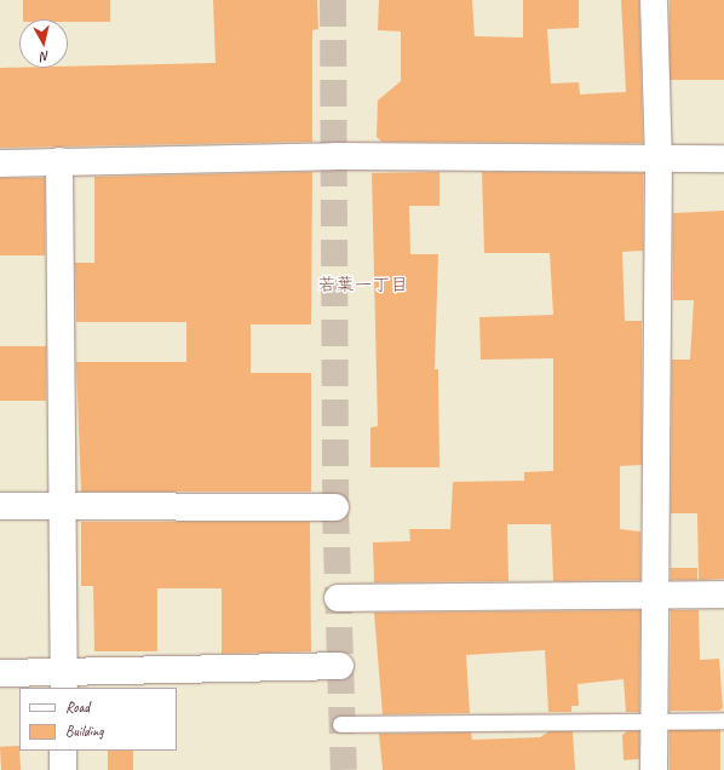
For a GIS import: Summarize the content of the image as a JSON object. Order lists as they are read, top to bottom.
{
  "districts": ["若葉一丁目"],
  "legend": ["Road", "Building"],
  "north": "bottom"
}
